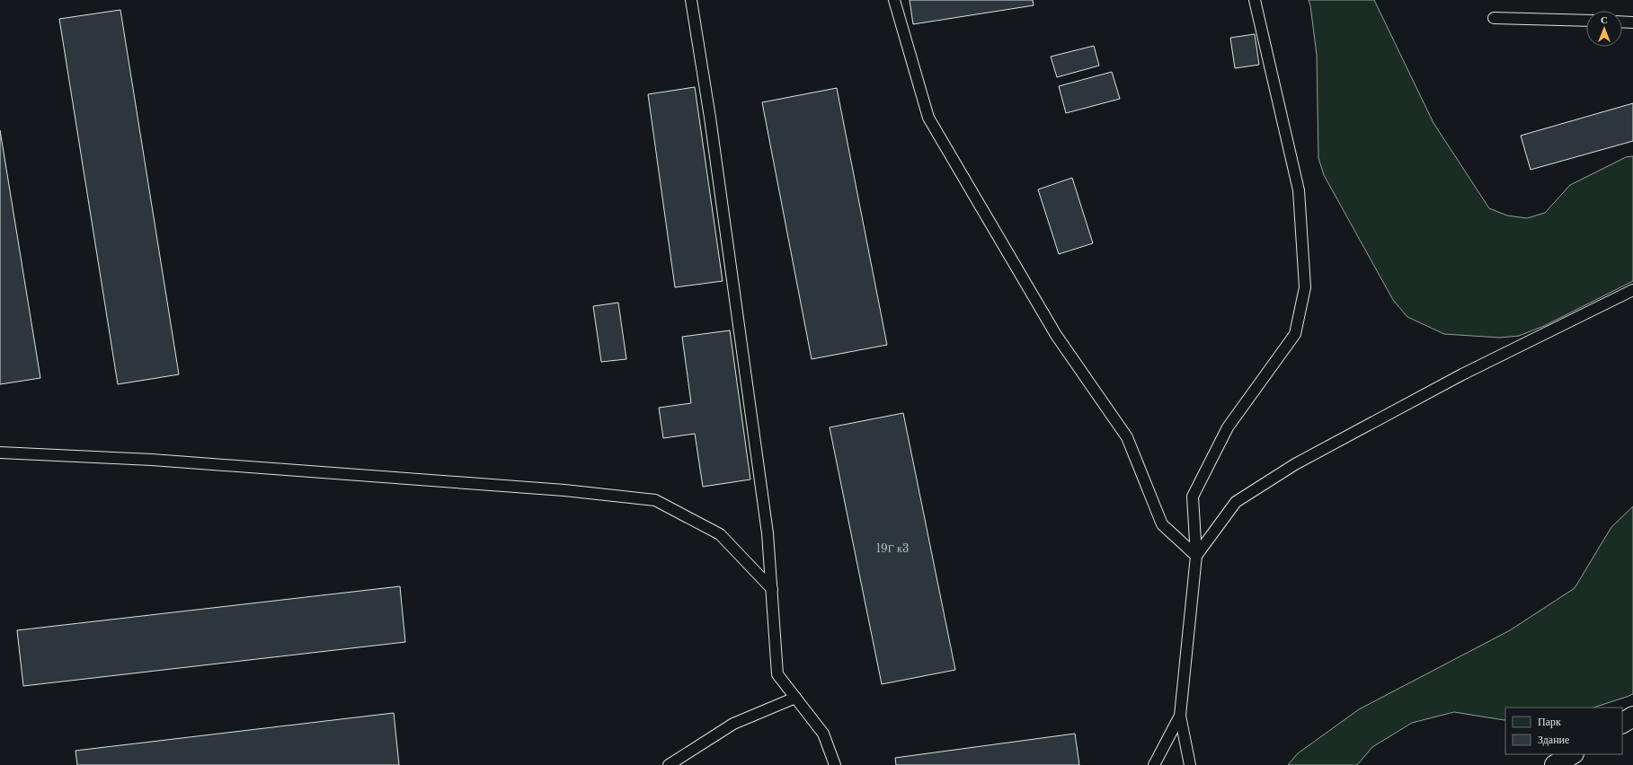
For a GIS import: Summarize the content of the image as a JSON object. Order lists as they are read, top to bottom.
{
  "house_numbers": ["19Г к3"],
  "legend": ["Парк", "Здание"],
  "north": "top"
}
